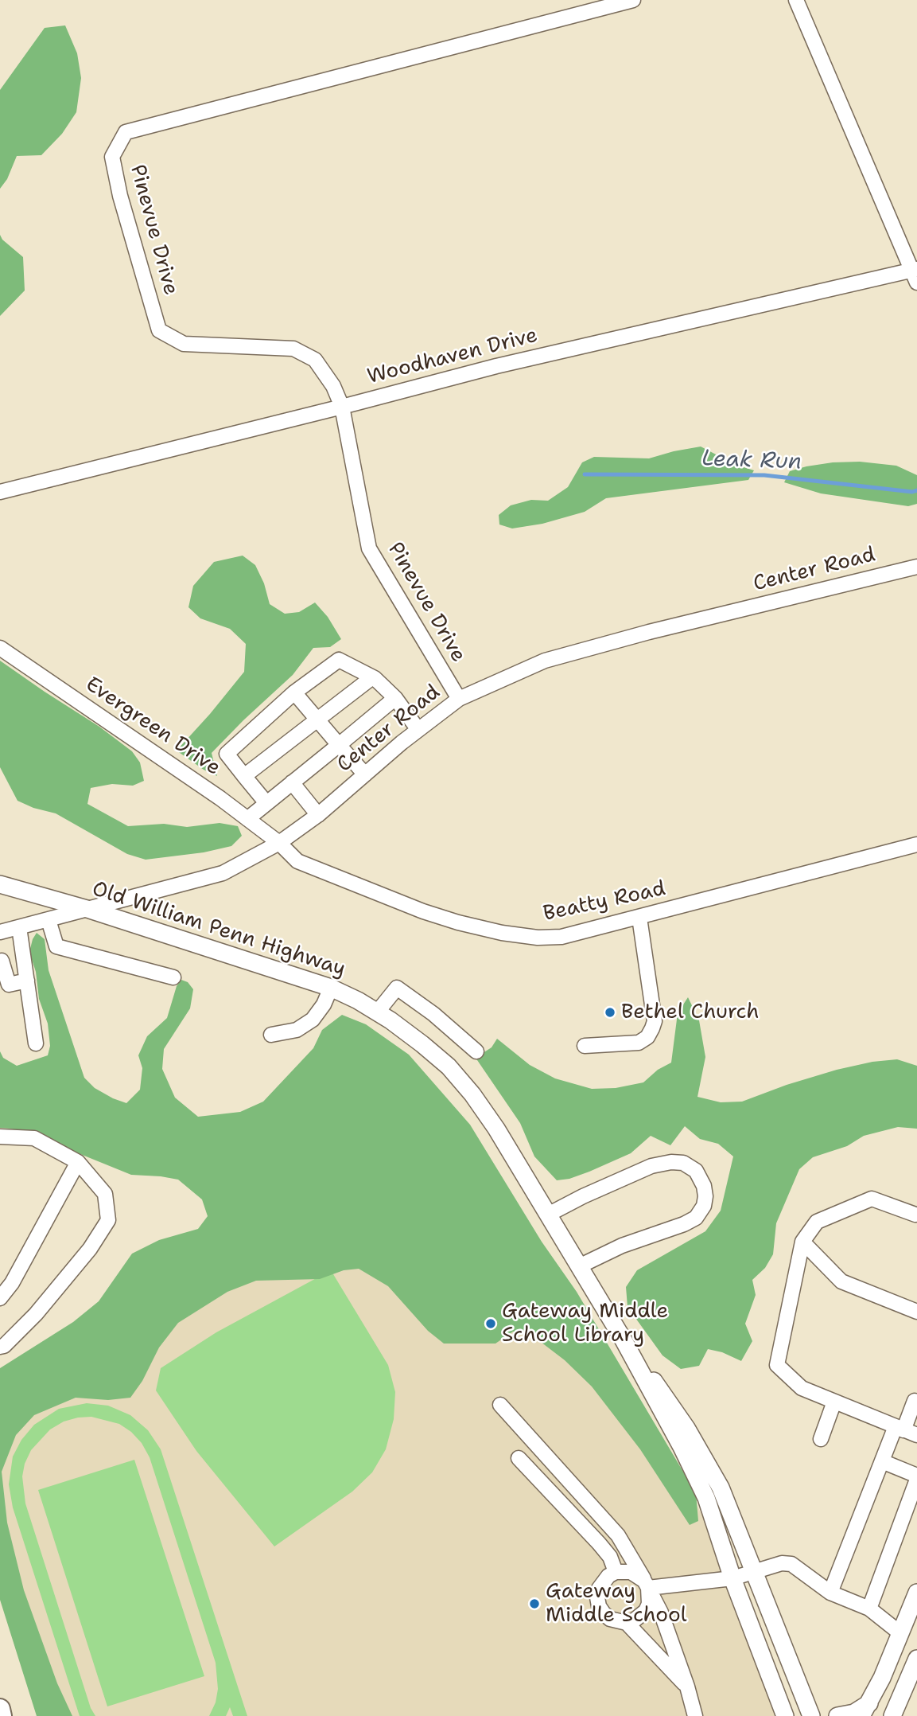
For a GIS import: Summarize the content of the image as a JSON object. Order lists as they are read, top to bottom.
{
  "streets": {
    "main road": ["Old William Penn Highway"],
    "street": [
      "Pinevue Drive",
      "Woodhaven Drive",
      "Center Road",
      "Evergreen Drive",
      "Beatty Road"
    ]
  },
  "crossings": [
    ["Pinevue Drive", "Woodhaven Drive"],
    ["Pinevue Drive", "Center Road"],
    ["Center Road", "Evergreen Drive"],
    ["Center Road", "Beatty Road"],
    ["Center Road", "Old William Penn Highway"],
    ["Evergreen Drive", "Beatty Road"]
  ],
  "water": ["Leak Run"],
  "places": ["Bethel Church", "Gateway Middle School Library", "Gateway Middle School"]
}
